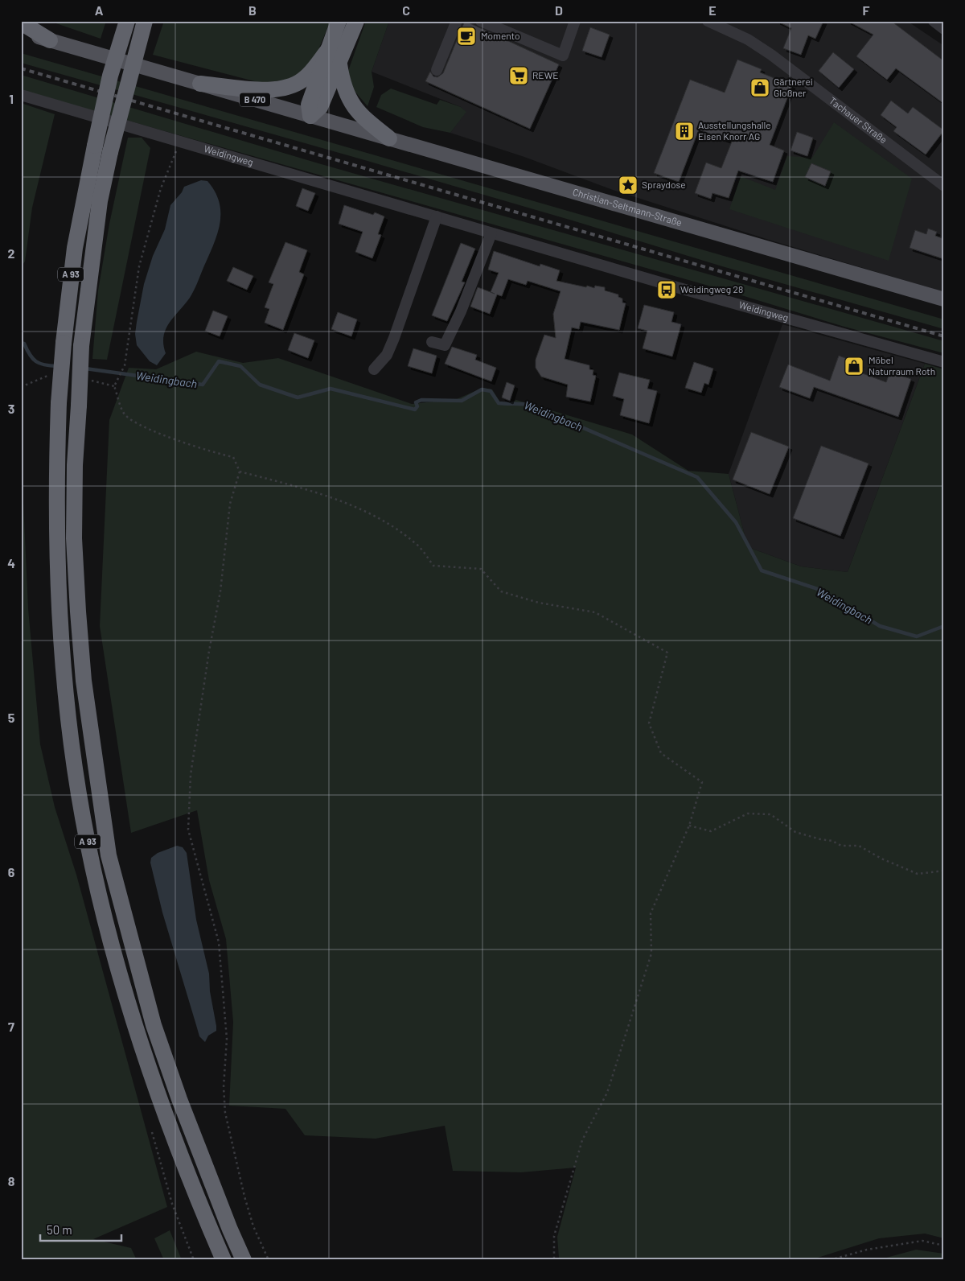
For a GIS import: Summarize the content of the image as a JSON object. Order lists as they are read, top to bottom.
{
  "streets": {
    "highway": ["A 93"],
    "main road": ["B 470", "Christian-Seltmann-Straße"],
    "street": ["Tachauer Straße", "Weidingweg"]
  },
  "crossings": [
    ["B 470", "Christian-Seltmann-Straße"]
  ],
  "water": ["Weidingbach"],
  "places": {
    "cafe": ["Momento"],
    "supermarket": ["REWE"],
    "shop": ["Gärtnerei Gloßner", "Möbel Naturraum Roth"],
    "building": ["Ausstellungshalle Eisen Knorr AG"],
    "place": ["Spraydose"],
    "bus stop": ["Weidingweg 28"]
  },
  "scale_bar": "50 m",
  "grid": {
    "columns": [
      "A",
      "B",
      "C",
      "D",
      "E",
      "F"
    ],
    "rows": [
      "1",
      "2",
      "3",
      "4",
      "5",
      "6",
      "7",
      "8"
    ]
  }
}
